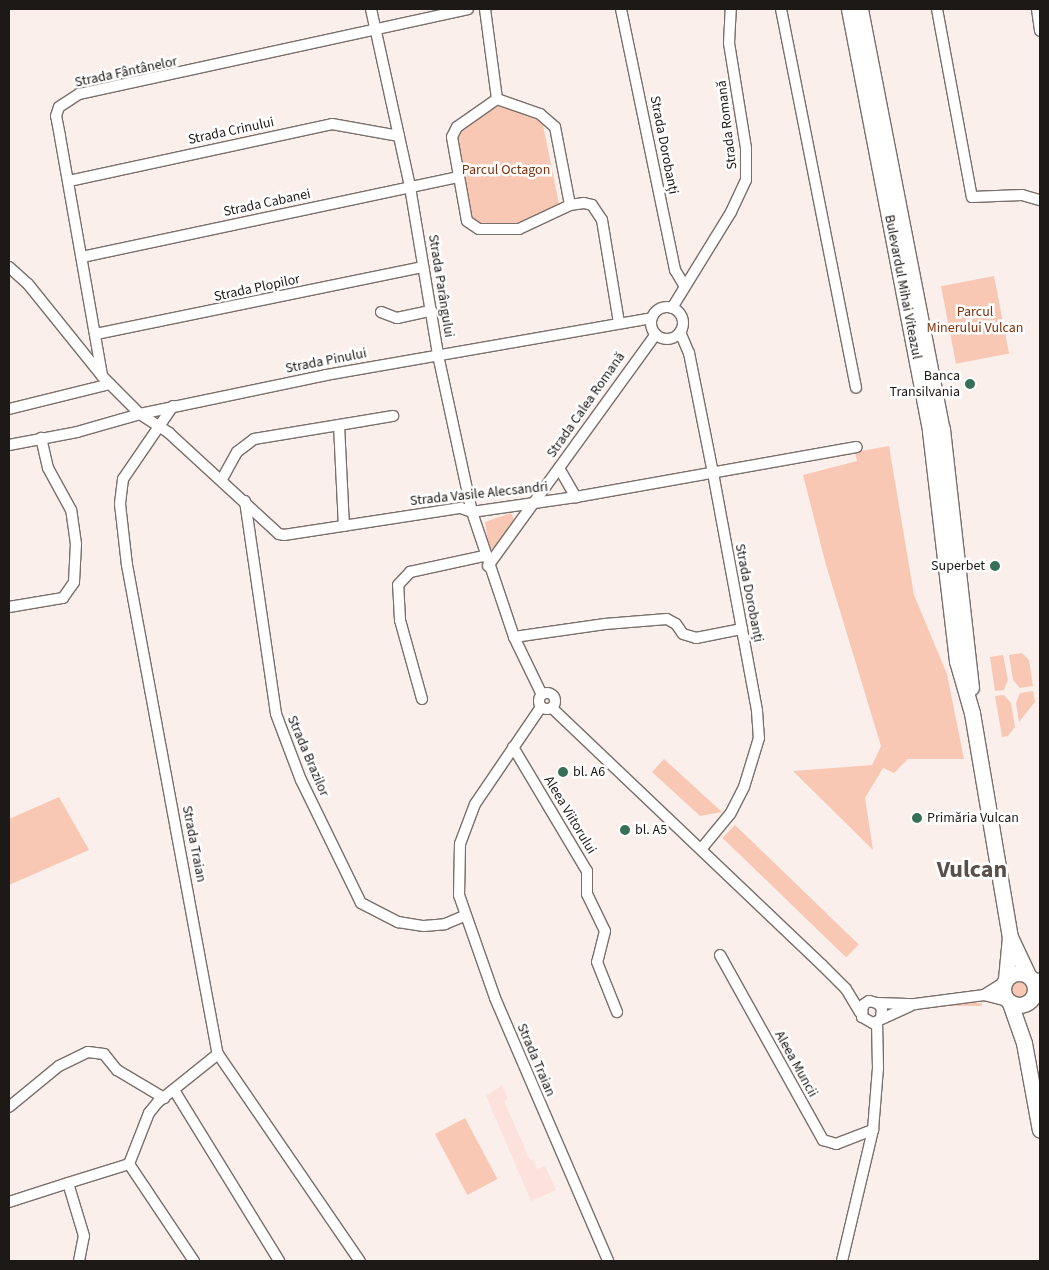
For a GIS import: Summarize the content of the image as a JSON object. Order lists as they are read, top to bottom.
{
  "streets": {
    "main road": ["Bulevardul Mihai Viteazul"],
    "street": [
      "Strada Fântânelor",
      "Strada Romană",
      "Strada Crinului",
      "Strada Dorobanți",
      "Strada Cabanei",
      "Strada Parângului",
      "Strada Plopilor",
      "Strada Pinului",
      "Strada Calea Romană",
      "Strada Vasile Alecsandri",
      "Strada Brazilor",
      "Aleea Viitorului",
      "Strada Traian",
      "Aleea Muncii"
    ]
  },
  "crossings": [
    ["Strada Fântânelor", "Strada Crinului"],
    ["Strada Fântânelor", "Strada Cabanei"],
    ["Strada Fântânelor", "Strada Parângului"],
    ["Strada Fântânelor", "Strada Plopilor"],
    ["Strada Fântânelor", "Strada Vasile Alecsandri"],
    ["Strada Romană", "Strada Dorobanți"],
    ["Strada Romană", "Strada Pinului"],
    ["Strada Romană", "Strada Calea Romană"],
    ["Strada Crinului", "Strada Parângului"],
    ["Strada Dorobanți", "Strada Pinului"],
    ["Strada Dorobanți", "Strada Calea Romană"],
    ["Strada Dorobanți", "Strada Vasile Alecsandri"],
    ["Strada Cabanei", "Strada Parângului"],
    ["Strada Parângului", "Strada Plopilor"],
    ["Strada Parângului", "Strada Pinului"],
    ["Strada Parângului", "Strada Calea Romană"],
    ["Strada Parângului", "Strada Vasile Alecsandri"],
    ["Strada Pinului", "Strada Calea Romană"],
    ["Strada Pinului", "Strada Vasile Alecsandri"],
    ["Strada Pinului", "Strada Traian"],
    ["Strada Calea Romană", "Strada Vasile Alecsandri"],
    ["Strada Vasile Alecsandri", "Strada Brazilor"],
    ["Strada Vasile Alecsandri", "Strada Traian"],
    ["Strada Brazilor", "Strada Traian"],
    ["Aleea Viitorului", "Strada Traian"]
  ],
  "districts": ["Vulcan"],
  "parks": ["Parcul Octagon", "Parcul Minerului Vulcan"],
  "places": [
    "Banca Transilvania",
    "Superbet",
    "bl. A6",
    "Primăria Vulcan",
    "bl. A5"
  ]
}
